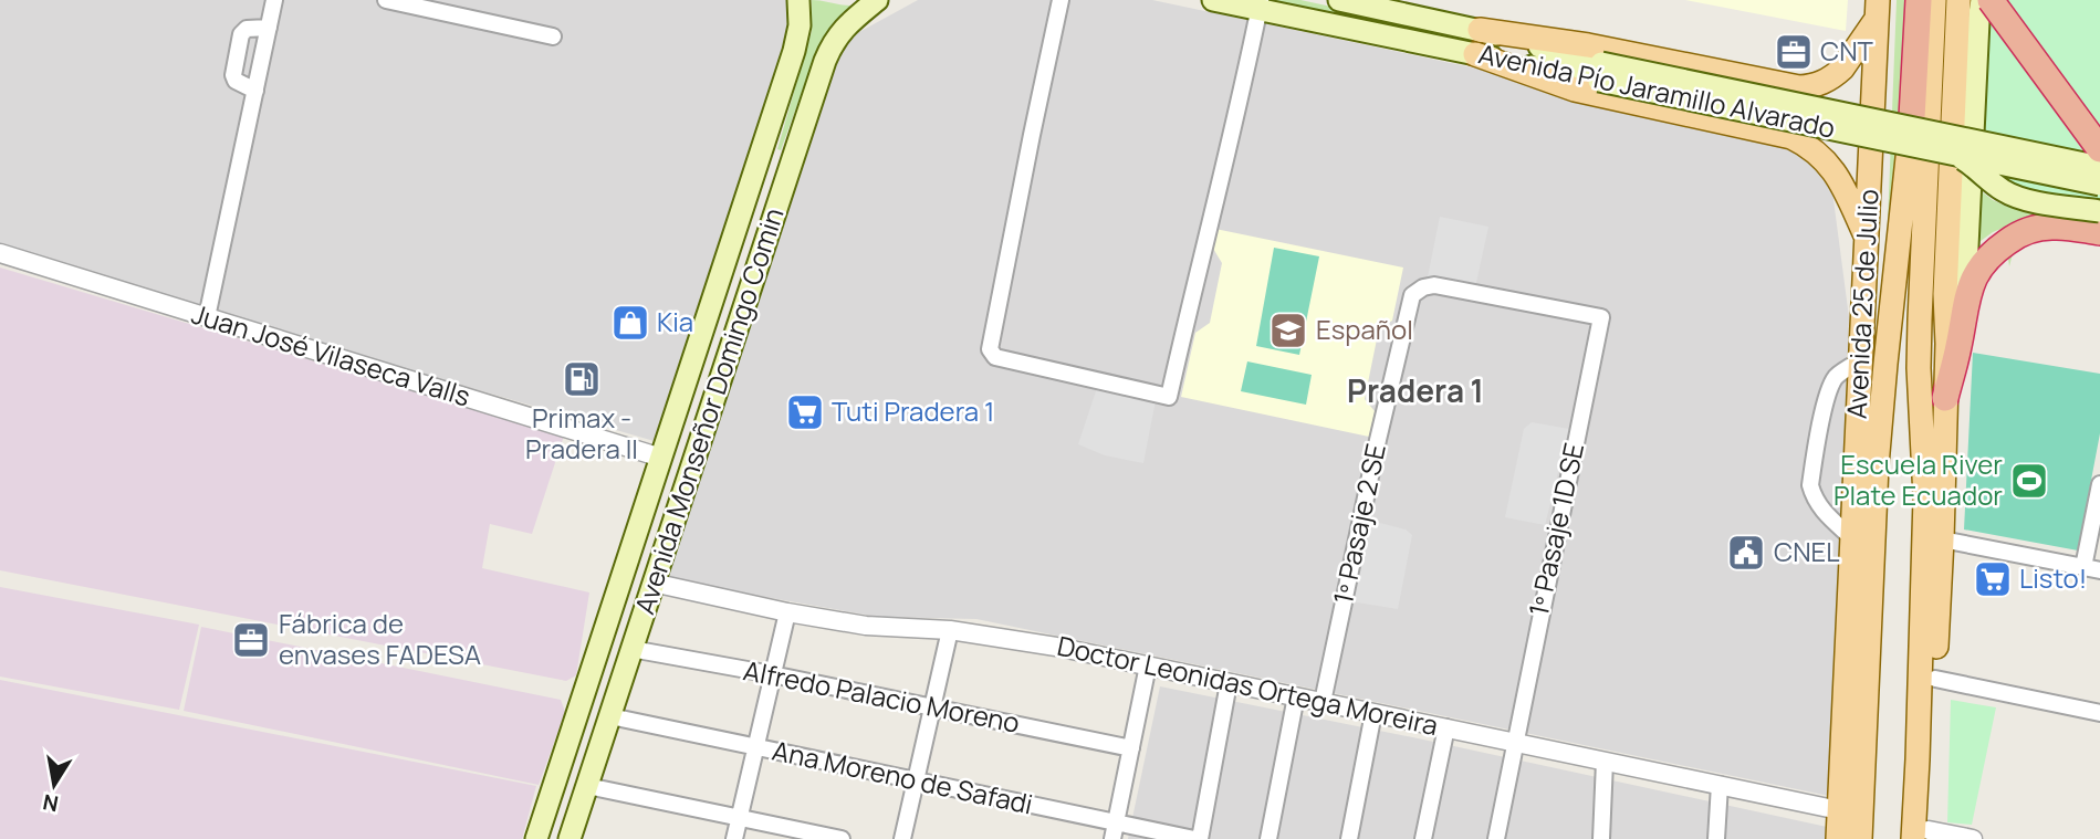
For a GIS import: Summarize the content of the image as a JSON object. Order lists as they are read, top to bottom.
{
  "streets": {
    "main road": ["Avenida Pío Jaramillo Alvarado", "Avenida 25 de Julio", "Avenida Monseñor Domingo Comin"],
    "street": [
      "Juan José Vilaseca Valls",
      "1º Pasaje 2 SE",
      "1º Pasaje 1D SE",
      "Doctor Leonidas Ortega Moreira",
      "Alfredo Palacio Moreno",
      "Ana Moreno de Safadi"
    ]
  },
  "crossings": [
    ["Avenida 25 de Julio", "Doctor Leonidas Ortega Moreira"],
    ["Juan José Vilaseca Valls", "Avenida Monseñor Domingo Comin"],
    ["Avenida Monseñor Domingo Comin", "Doctor Leonidas Ortega Moreira"],
    ["Avenida Monseñor Domingo Comin", "Alfredo Palacio Moreno"],
    ["Avenida Monseñor Domingo Comin", "Ana Moreno de Safadi"],
    ["1º Pasaje 2 SE", "1º Pasaje 1D SE"],
    ["1º Pasaje 2 SE", "Doctor Leonidas Ortega Moreira"],
    ["1º Pasaje 1D SE", "Doctor Leonidas Ortega Moreira"]
  ],
  "districts": ["Pradera 1"],
  "places": {
    "office": ["CNT", "Fábrica de envases FADESA"],
    "shop": ["Kia"],
    "school or university": ["Español"],
    "fuel station": ["Primax - Pradera II"],
    "supermarket": ["Tuti Pradera 1", "Listo!"],
    "sports": ["Escuela River Plate Ecuador"],
    "public building": ["CNEL"]
  },
  "north": "bottom"
}
